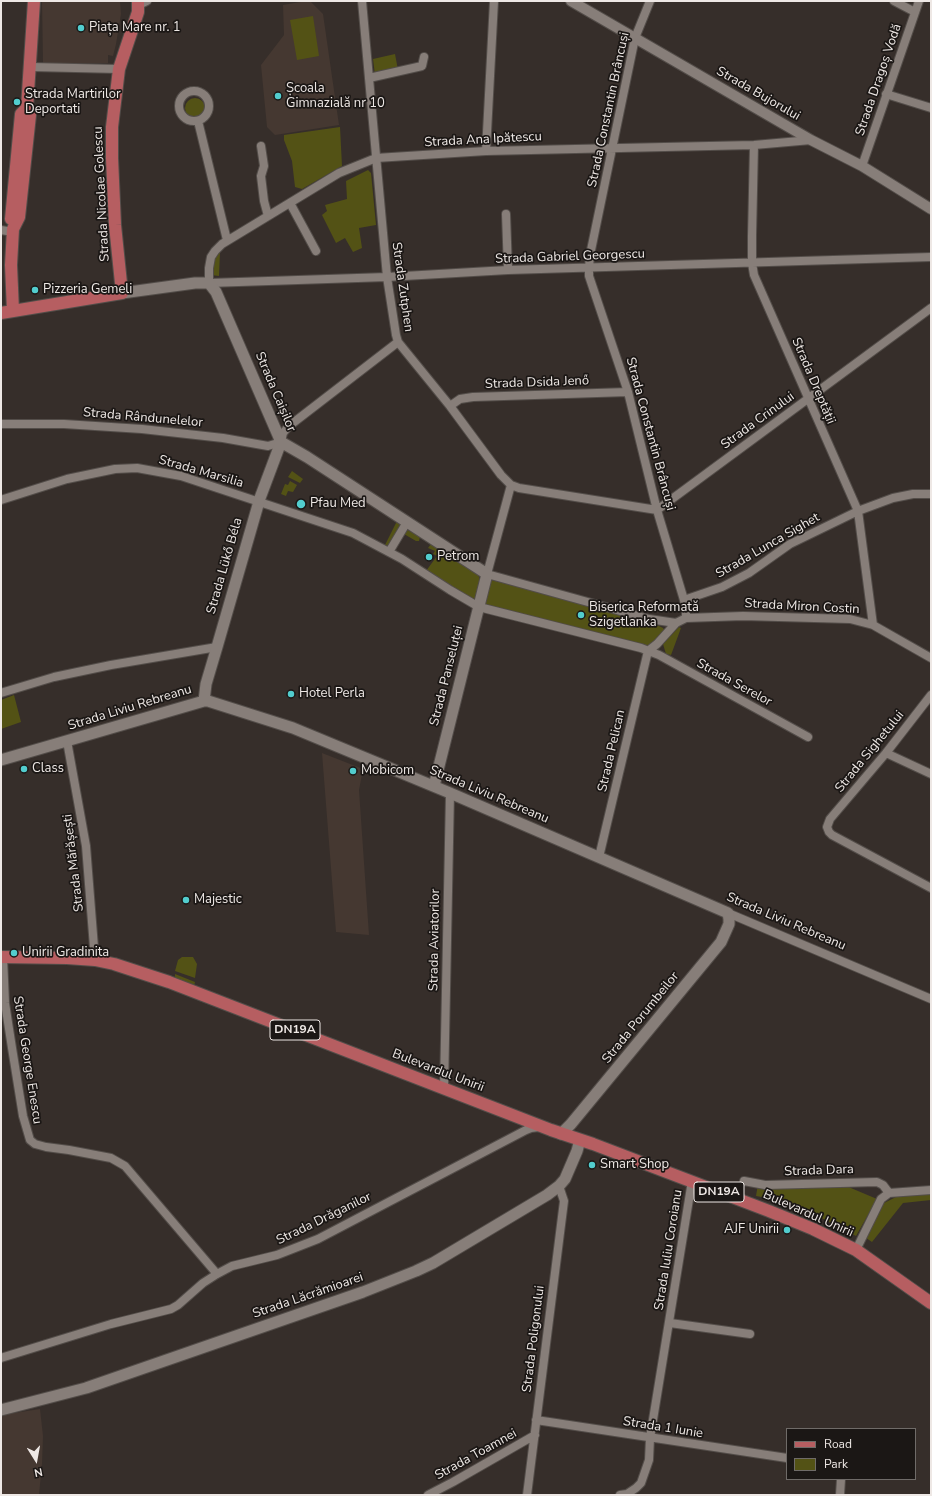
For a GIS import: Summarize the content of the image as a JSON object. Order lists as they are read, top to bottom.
{
  "streets": {
    "main road": [
      "Strada Nicolae Golescu",
      "Strada Caișilor",
      "Strada Lükő Béla",
      "Strada Panseluței",
      "Strada Liviu Rebreanu",
      "Strada Porumbeilor",
      "DN19A",
      "Bulevardul Unirii",
      "Strada Lăcrămioarei"
    ],
    "street": [
      "Strada Dragoș Vodă",
      "Strada Bujorului",
      "Strada Constantin Brâncuși",
      "Strada Ana Ipătescu",
      "Strada Gabriel Georgescu",
      "Strada Zutphen",
      "Strada Dreptății",
      "Strada Dsida Jenő",
      "Strada Rândunelelor",
      "Strada Crinului",
      "Strada Marsilia",
      "Strada Lunca Sighet",
      "Strada Miron Costin",
      "Strada Serelor",
      "Strada Pelican",
      "Strada Sighetului",
      "Strada Mărășești",
      "Strada Aviatorilor",
      "Strada George Enescu",
      "Strada Dara",
      "Strada Drăganilor",
      "Strada Iuliu Coroianu",
      "Strada Poligonului",
      "Strada 1 Iunie",
      "Strada Toamnei"
    ]
  },
  "crossings": [
    ["Strada Dragoș Vodă", "Strada Bujorului"],
    ["Strada Bujorului", "Strada Constantin Brâncuși"],
    ["Strada Bujorului", "Strada Ana Ipătescu"],
    ["Strada Constantin Brâncuși", "Strada Ana Ipătescu"],
    ["Strada Constantin Brâncuși", "Strada Gabriel Georgescu"],
    ["Strada Constantin Brâncuși", "Strada Dsida Jenő"],
    ["Strada Constantin Brâncuși", "Strada Crinului"],
    ["Strada Constantin Brâncuși", "Strada Lunca Sighet"],
    ["Strada Constantin Brâncuși", "Strada Miron Costin"],
    ["Strada Ana Ipătescu", "Strada Gabriel Georgescu"],
    ["Strada Ana Ipătescu", "Strada Zutphen"],
    ["Strada Ana Ipătescu", "Strada Dreptății"],
    ["Strada Ana Ipătescu", "Strada Caișilor"],
    ["Strada Gabriel Georgescu", "Strada Zutphen"],
    ["Strada Gabriel Georgescu", "Strada Dreptății"],
    ["Strada Gabriel Georgescu", "Strada Caișilor"],
    ["Strada Zutphen", "Strada Dsida Jenő"],
    ["Strada Dreptății", "Strada Crinului"],
    ["Strada Dreptății", "Strada Lunca Sighet"],
    ["Strada Dreptății", "Strada Miron Costin"],
    ["Strada Caișilor", "Strada Rândunelelor"],
    ["Strada Caișilor", "Strada Lükő Béla"],
    ["Strada Caișilor", "Strada Panseluței"],
    ["Strada Rândunelelor", "Strada Lükő Béla"],
    ["Strada Marsilia", "Strada Lükő Béla"],
    ["Strada Marsilia", "Strada Panseluței"],
    ["Strada Marsilia", "Strada Serelor"],
    ["Strada Lükő Béla", "Strada Liviu Rebreanu"],
    ["Strada Panseluței", "Strada Serelor"],
    ["Strada Panseluței", "Strada Liviu Rebreanu"],
    ["Strada Serelor", "Strada Pelican"],
    ["Strada Liviu Rebreanu", "Strada Pelican"],
    ["Strada Liviu Rebreanu", "Strada Mărășești"],
    ["Strada Liviu Rebreanu", "Strada Aviatorilor"],
    ["Strada Liviu Rebreanu", "Strada Porumbeilor"],
    ["Strada Mărășești", "Bulevardul Unirii"],
    ["Strada Aviatorilor", "Bulevardul Unirii"],
    ["Strada Porumbeilor", "Bulevardul Unirii"],
    ["DN19A", "Bulevardul Unirii"],
    ["Strada George Enescu", "Bulevardul Unirii"],
    ["Strada George Enescu", "Strada Drăganilor"],
    ["Bulevardul Unirii", "Strada Drăganilor"],
    ["Bulevardul Unirii", "Strada Iuliu Coroianu"],
    ["Bulevardul Unirii", "Strada Lăcrămioarei"],
    ["Strada Iuliu Coroianu", "Strada 1 Iunie"],
    ["Strada Lăcrămioarei", "Strada Poligonului"],
    ["Strada Poligonului", "Strada 1 Iunie"],
    ["Strada Poligonului", "Strada Toamnei"]
  ],
  "places": [
    "Piața Mare nr. 1",
    "Școala Gimnazială nr 10",
    "Strada Martirilor Deportati",
    "Pizzeria Gemeli",
    "Pfau Med",
    "Petrom",
    "Biserica Reformată Szigetlanka",
    "Hotel Perla",
    "Class",
    "Mobicom",
    "Majestic",
    "Unirii Gradinita",
    "Smart Shop",
    "AJF Unirii"
  ],
  "legend": ["Road", "Park"],
  "north": "bottom"
}
